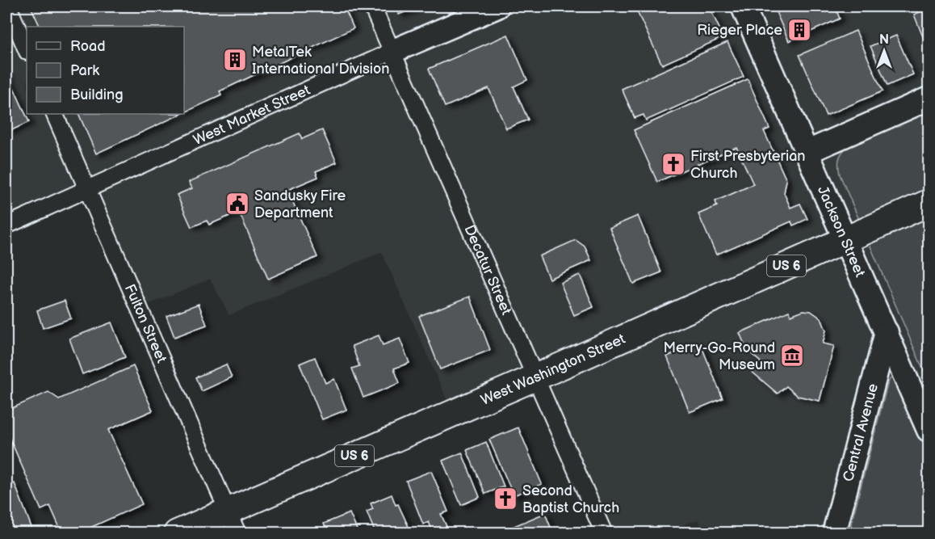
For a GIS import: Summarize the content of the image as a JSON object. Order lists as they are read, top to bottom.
{
  "streets": {
    "main road": ["US 6", "West Washington Street"],
    "street": [
      "West Market Street",
      "Jackson Street",
      "Decatur Street",
      "Fulton Street",
      "Central Avenue"
    ]
  },
  "crossings": [
    ["West Market Street", "Decatur Street"],
    ["West Market Street", "Fulton Street"],
    ["Jackson Street", "West Washington Street"],
    ["Jackson Street", "Central Avenue"],
    ["Decatur Street", "West Washington Street"],
    ["Fulton Street", "West Washington Street"]
  ],
  "places": {
    "building": ["Rieger Place", "MetalTek International Division"],
    "church": ["First Presbyterian Church", "Second Baptist Church"],
    "public building": ["Sandusky Fire Department"],
    "museum": ["Merry-Go-Round Museum"]
  },
  "legend": ["Road", "Park", "Building"],
  "north": "top"
}
